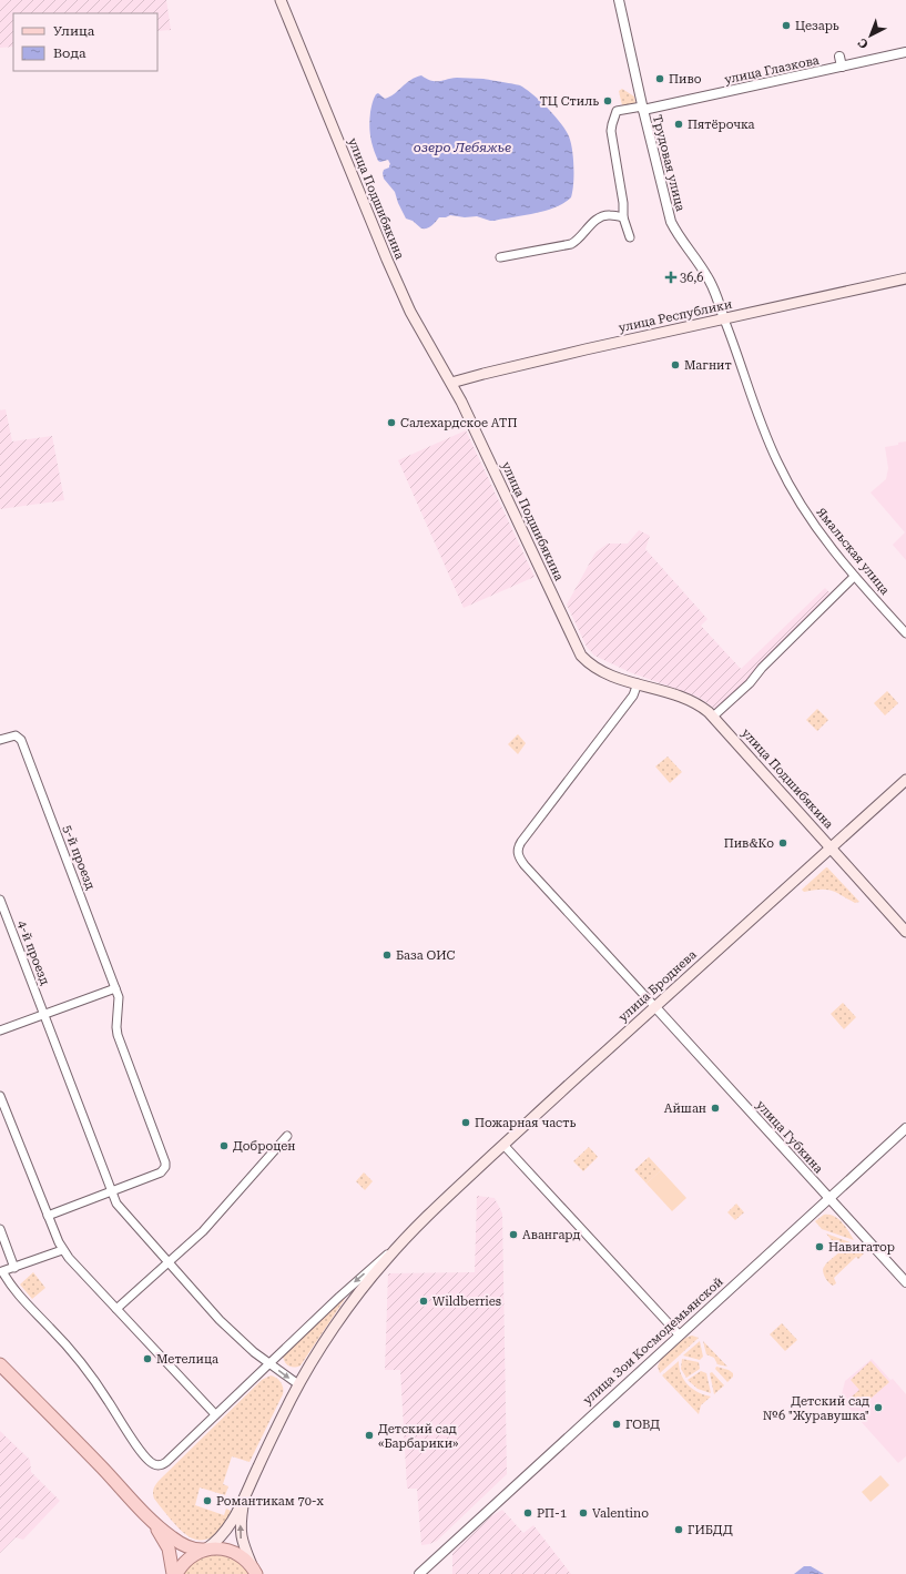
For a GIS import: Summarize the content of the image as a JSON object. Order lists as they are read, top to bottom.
{
  "streets": {
    "main road": ["улица Подшибякина", "улица Республики", "улица Броднева"],
    "street": [
      "улица Глазкова",
      "Трудовая улица",
      "Ямальская улица",
      "5-й проезд",
      "4-й проезд",
      "улица Губкина",
      "улица Зои Космодемьянской"
    ]
  },
  "crossings": [
    ["улица Глазкова", "Трудовая улица"],
    ["Трудовая улица", "улица Республики"],
    ["Трудовая улица", "Ямальская улица"],
    ["улица Подшибякина", "улица Республики"],
    ["улица Подшибякина", "улица Броднева"],
    ["улица Республики", "Ямальская улица"],
    ["5-й проезд", "4-й проезд"],
    ["4-й проезд", "улица Броднева"],
    ["улица Броднева", "улица Губкина"],
    ["улица Губкина", "улица Зои Космодемьянской"]
  ],
  "water": ["озеро Лебяжье"],
  "places": {
    "other": [
      "Цезарь",
      "Пиво",
      "ТЦ Стиль",
      "Пятёрочка",
      "Магнит",
      "Салехардское АТП",
      "Пив&Ко",
      "База ОИС",
      "Айшан",
      "Пожарная часть",
      "Доброцен",
      "Авангард",
      "Навигатор",
      "Wildberries",
      "Метелица",
      "Детский сад №6 \"Журавушка\"",
      "ГОВД",
      "Детский сад «Барбарики»",
      "Романтикам 70-х",
      "РП-1",
      "Valentino",
      "ГИБДД"
    ],
    "health": ["36,6"]
  },
  "legend": ["Улица", "Вода"],
  "north": "bottom left"
}
